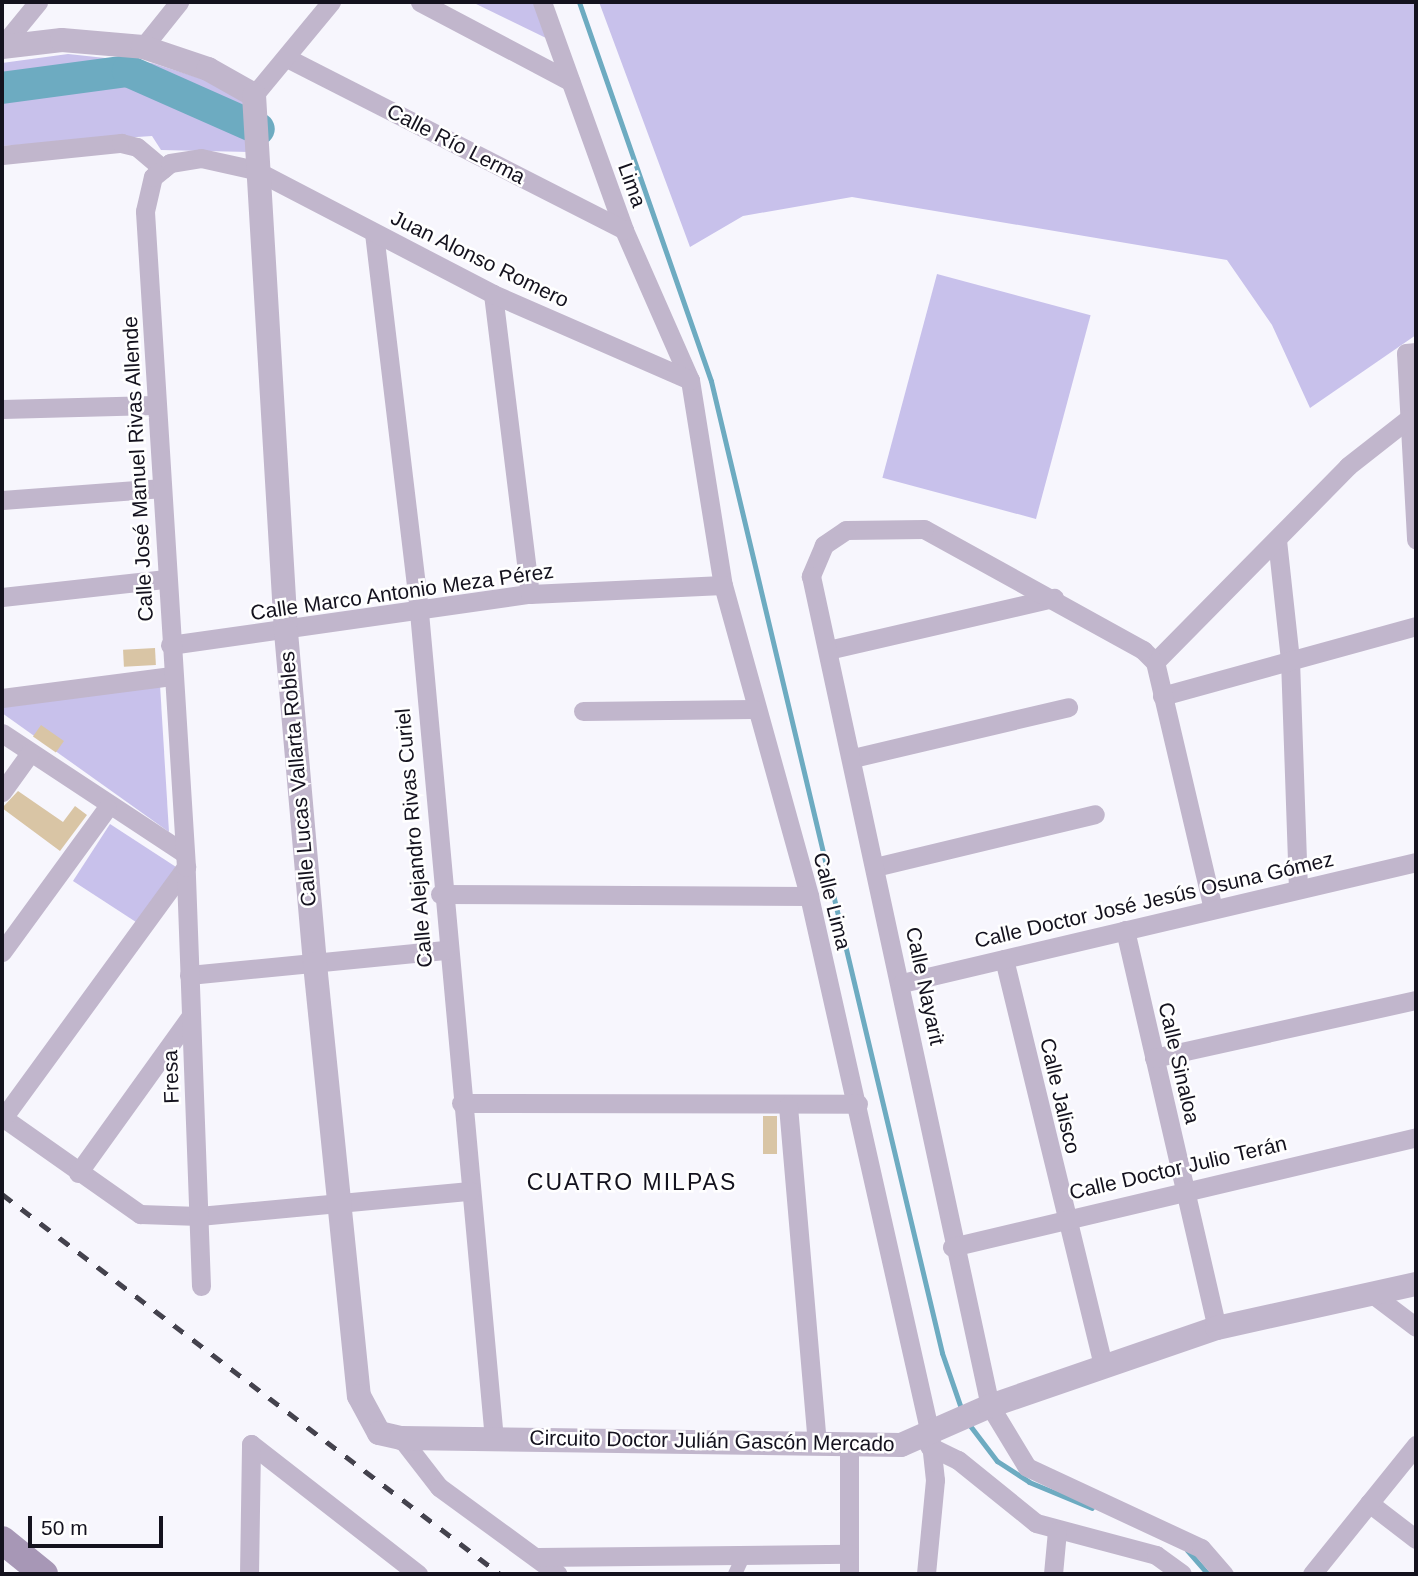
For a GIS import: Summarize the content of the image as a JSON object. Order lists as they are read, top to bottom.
{
  "streets": {
    "street": [
      "Calle Río Lerma",
      "Lima",
      "Juan Alonso Romero",
      "Calle José Manuel Rivas Allende",
      "Calle Marco Antonio Meza Pérez",
      "Calle Lucas Vallarta Robles",
      "Calle Alejandro Rivas Curiel",
      "Calle Doctor José Jesús Osuna Gómez",
      "Calle Lima",
      "Calle Nayarit",
      "Calle Sinaloa",
      "Fresa",
      "Calle Jalisco",
      "Calle Doctor Julio Terán",
      "Circuito Doctor Julián Gascón Mercado"
    ]
  },
  "crossings": [
    ["Calle Río Lerma", "Lima"],
    ["Lima", "Juan Alonso Romero"],
    ["Lima", "Calle Lima"],
    ["Juan Alonso Romero", "Calle Lucas Vallarta Robles"],
    ["Juan Alonso Romero", "Calle Alejandro Rivas Curiel"],
    ["Juan Alonso Romero", "Calle Lima"],
    ["Calle José Manuel Rivas Allende", "Calle Marco Antonio Meza Pérez"],
    ["Calle José Manuel Rivas Allende", "Fresa"],
    ["Calle Marco Antonio Meza Pérez", "Calle Lucas Vallarta Robles"],
    ["Calle Marco Antonio Meza Pérez", "Calle Alejandro Rivas Curiel"],
    ["Calle Marco Antonio Meza Pérez", "Calle Lima"],
    ["Calle Lucas Vallarta Robles", "Circuito Doctor Julián Gascón Mercado"],
    ["Calle Alejandro Rivas Curiel", "Circuito Doctor Julián Gascón Mercado"],
    ["Calle Doctor José Jesús Osuna Gómez", "Calle Nayarit"],
    ["Calle Doctor José Jesús Osuna Gómez", "Calle Sinaloa"],
    ["Calle Doctor José Jesús Osuna Gómez", "Calle Jalisco"],
    ["Calle Lima", "Circuito Doctor Julián Gascón Mercado"],
    ["Calle Nayarit", "Calle Doctor Julio Terán"],
    ["Calle Nayarit", "Circuito Doctor Julián Gascón Mercado"],
    ["Calle Sinaloa", "Calle Doctor Julio Terán"],
    ["Calle Sinaloa", "Circuito Doctor Julián Gascón Mercado"],
    ["Calle Jalisco", "Calle Doctor Julio Terán"],
    ["Calle Jalisco", "Circuito Doctor Julián Gascón Mercado"]
  ],
  "districts": ["CUATRO MILPAS"],
  "scale_bar": "50 m"
}
